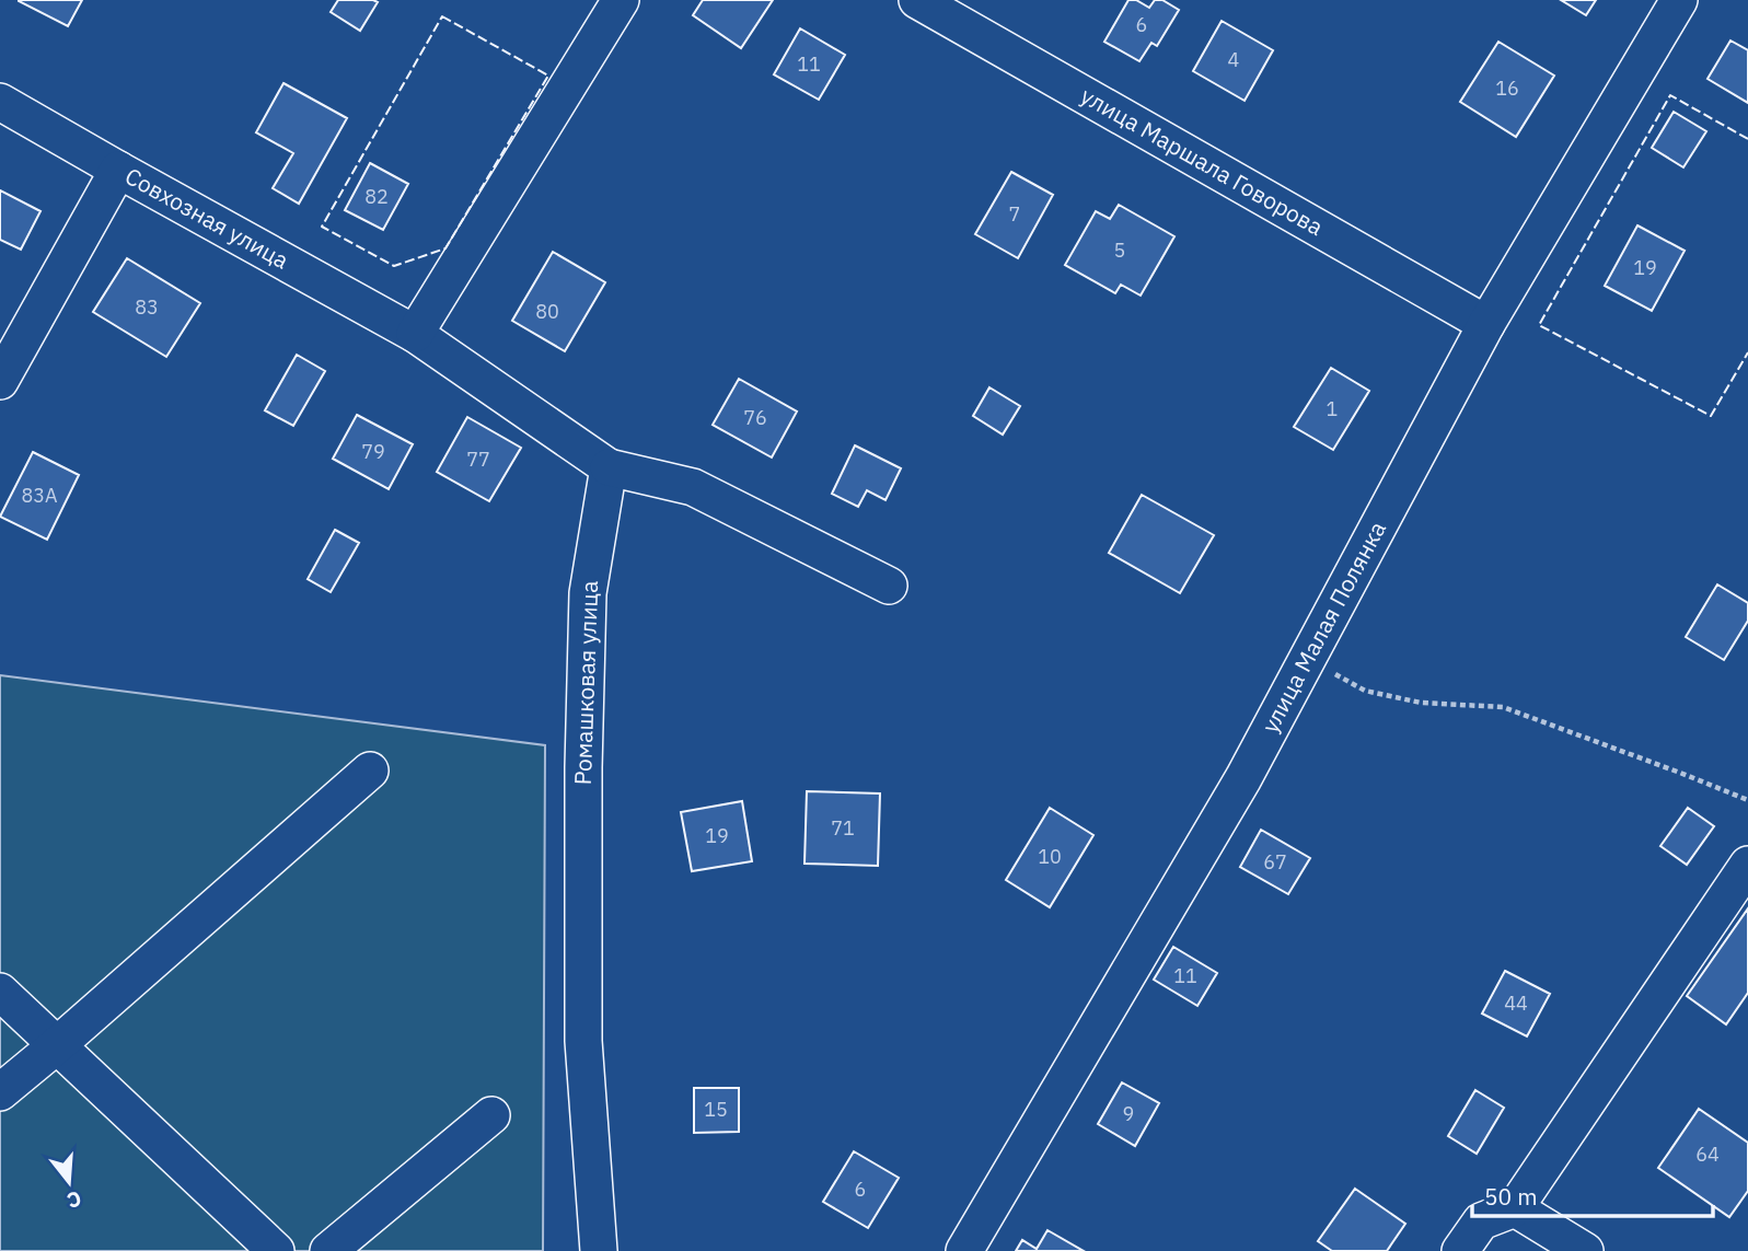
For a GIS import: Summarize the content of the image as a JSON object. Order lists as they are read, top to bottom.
{
  "streets": {
    "street": [
      "улица Маршала Говорова",
      "Совхозная улица",
      "улица Малая Полянка",
      "Ромашковая улица"
    ]
  },
  "crossings": [
    ["улица Маршала Говорова", "улица Малая Полянка"]
  ],
  "house_numbers": [
    "6",
    "4",
    "11",
    "16",
    "82",
    "7",
    "5",
    "19",
    "83",
    "80",
    "1",
    "76",
    "79",
    "77",
    "83А",
    "71",
    "19",
    "10",
    "67",
    "11",
    "44",
    "15",
    "9",
    "64",
    "6"
  ],
  "scale_bar": "50 m",
  "north": "bottom"
}
